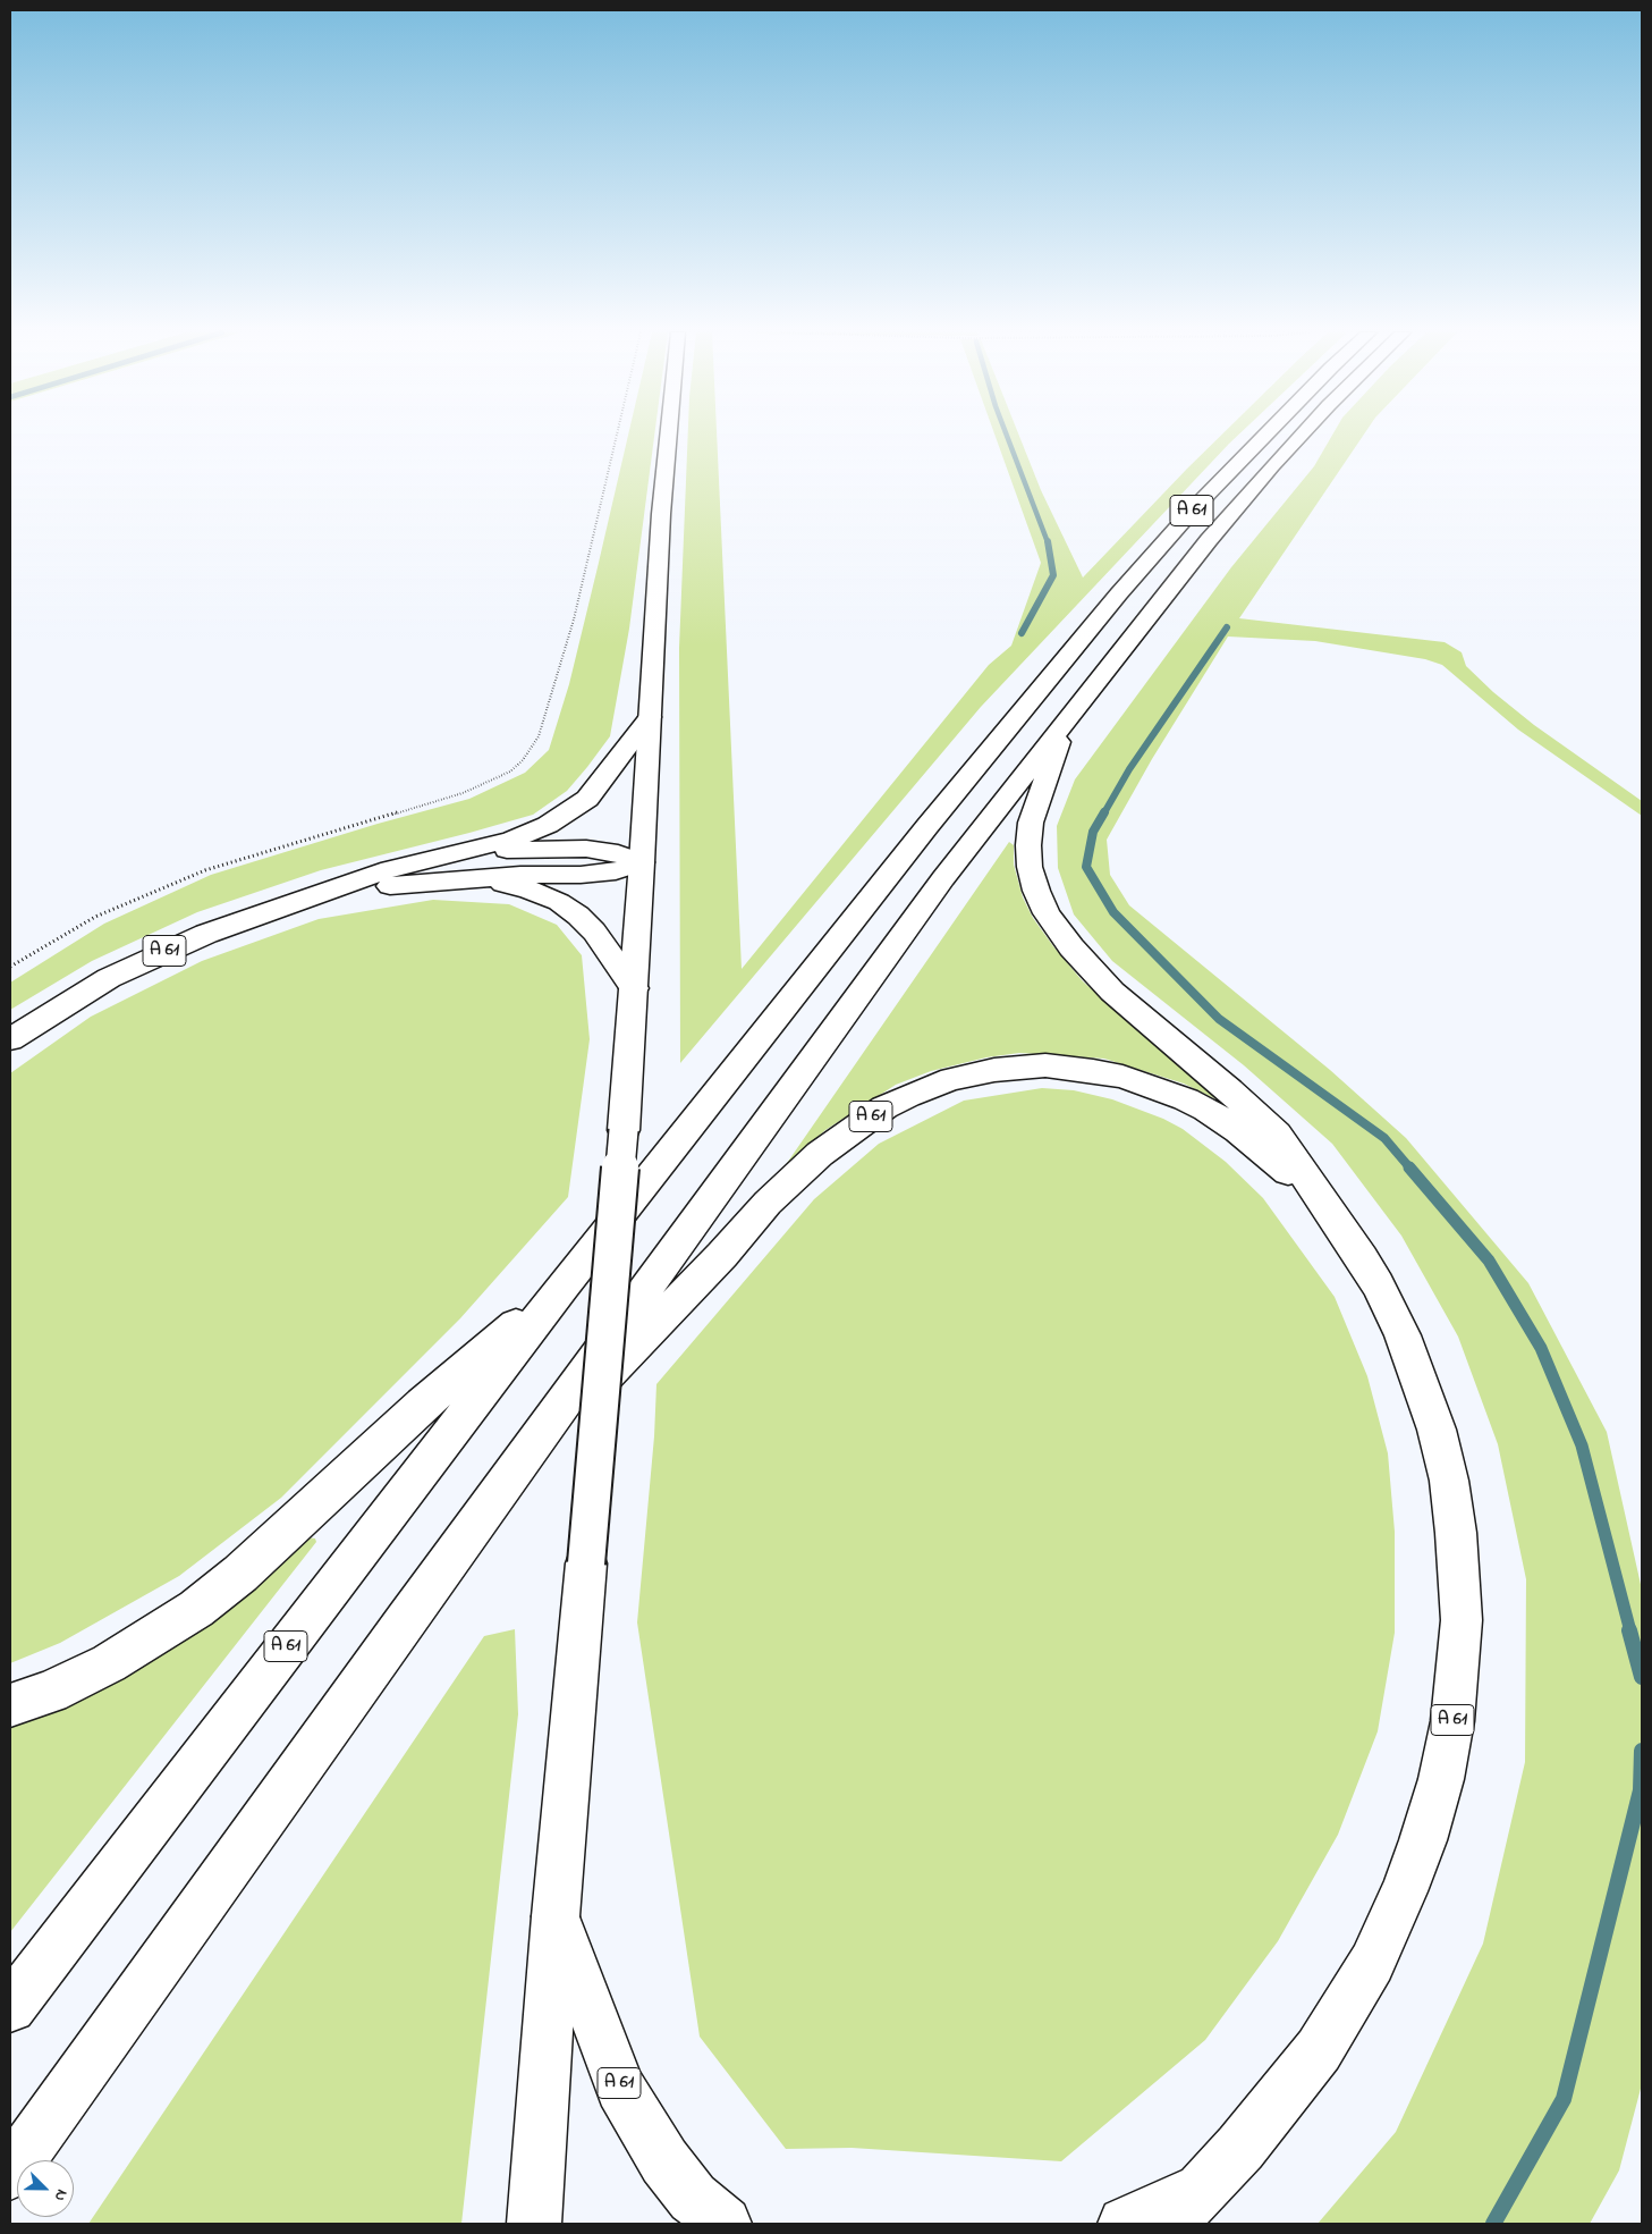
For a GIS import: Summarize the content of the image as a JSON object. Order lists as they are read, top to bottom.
{
  "streets": {
    "main road": ["A 61"]
  },
  "north": "bottom right"
}
